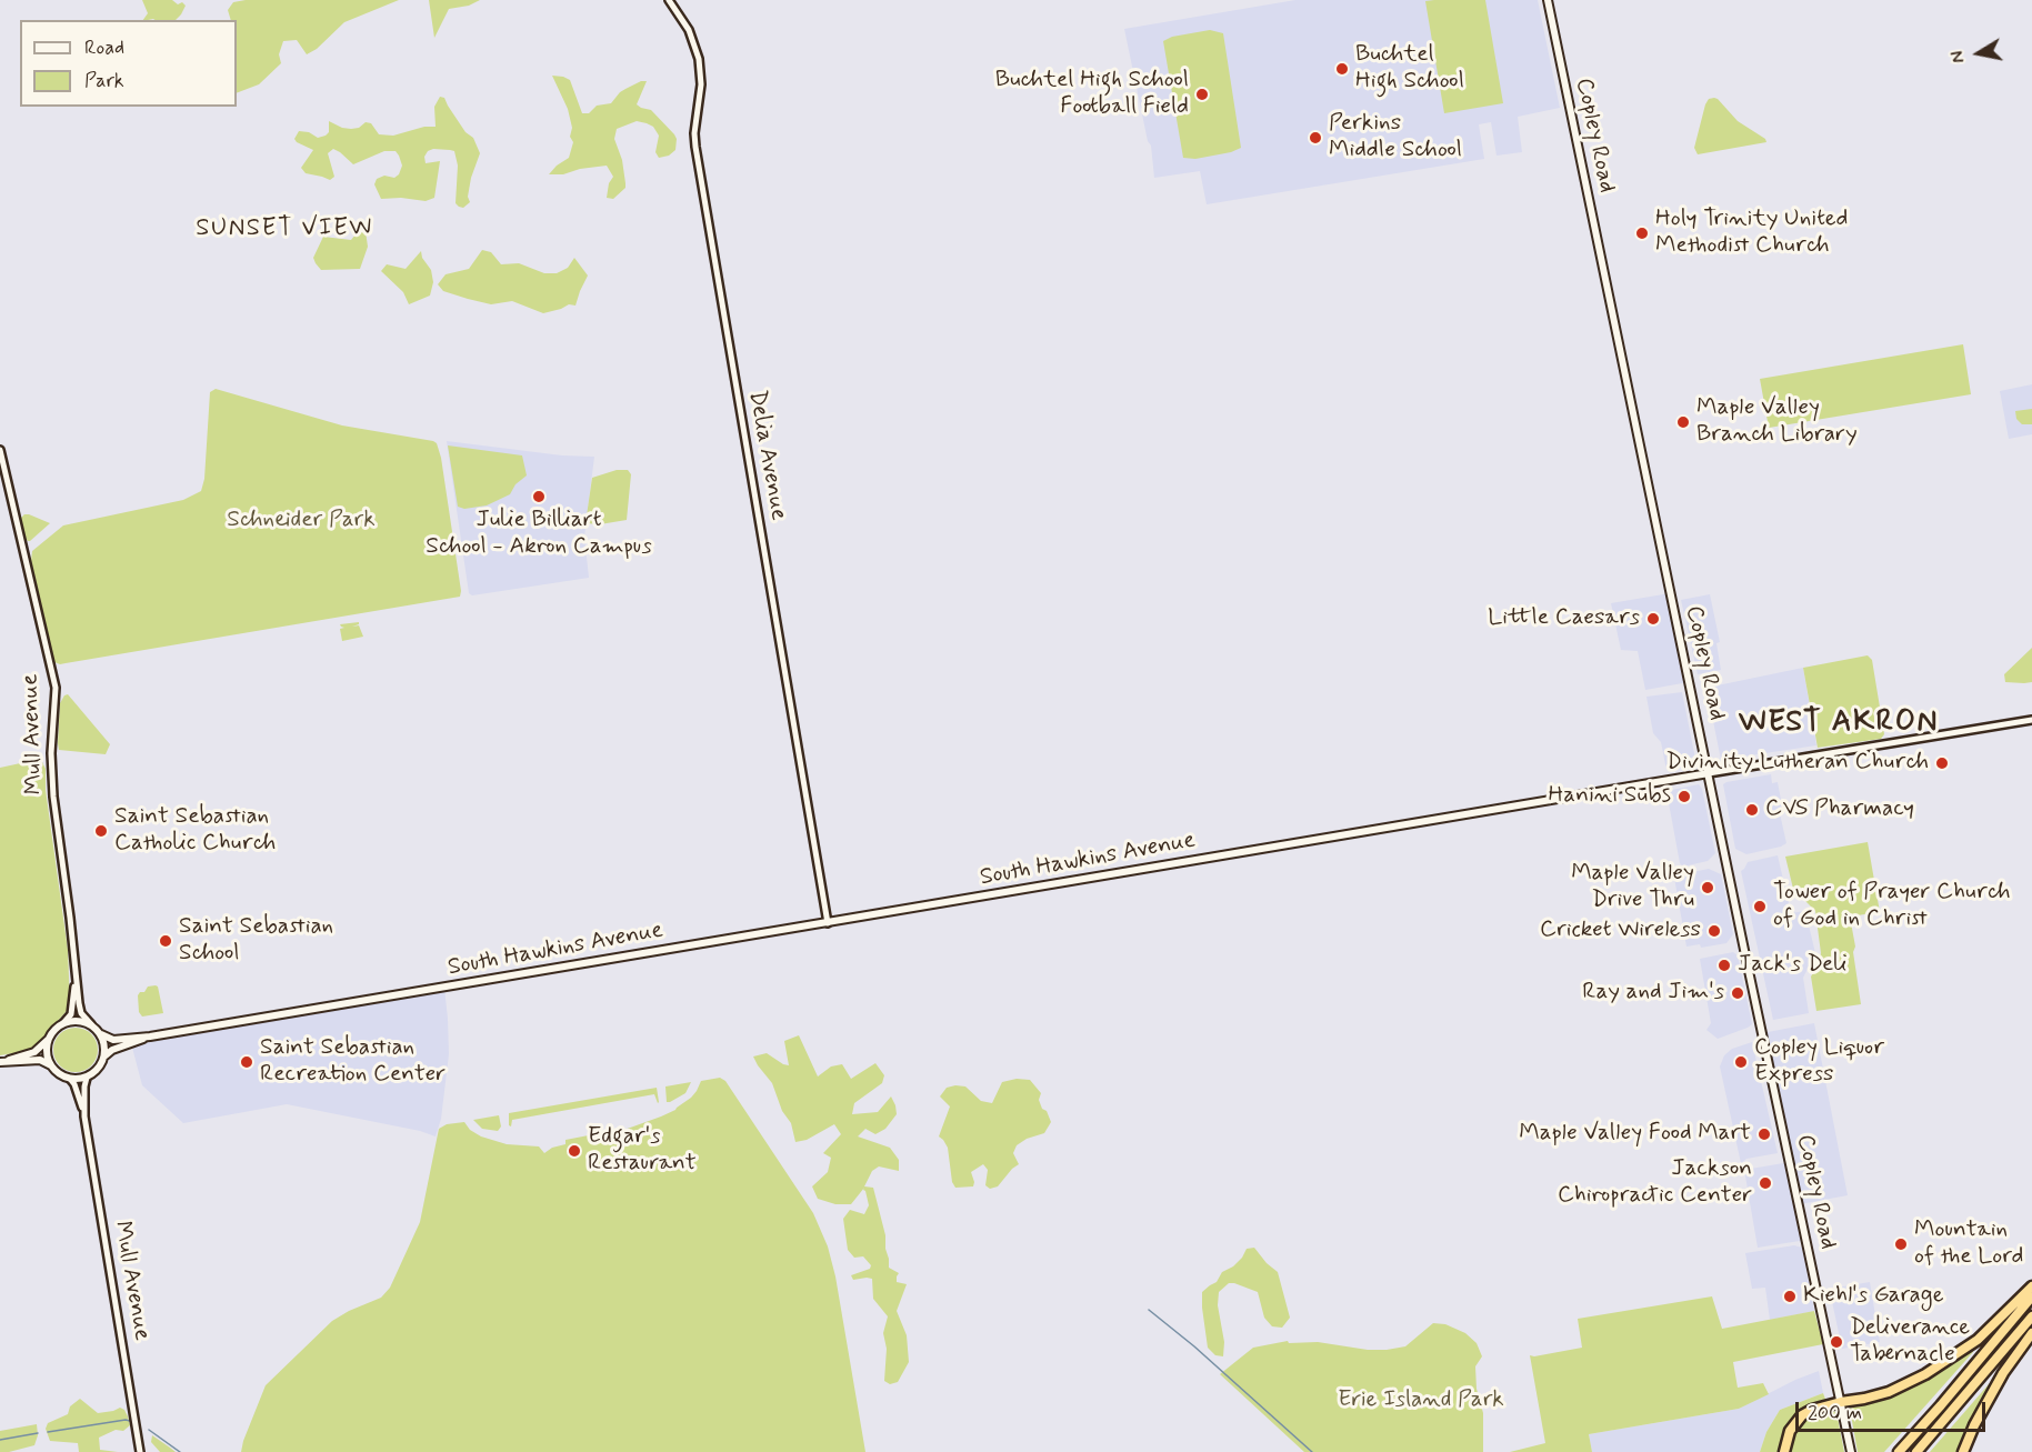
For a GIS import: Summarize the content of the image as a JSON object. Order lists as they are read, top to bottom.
{
  "streets": {
    "main road": ["Copley Road", "South Hawkins Avenue"],
    "street": ["Delia Avenue", "Mull Avenue"]
  },
  "crossings": [
    ["Copley Road", "South Hawkins Avenue"],
    ["Delia Avenue", "South Hawkins Avenue"],
    ["Mull Avenue", "South Hawkins Avenue"]
  ],
  "districts": ["SUNSET VIEW", "WEST AKRON"],
  "parks": ["Schneider Park", "Erie Island Park"],
  "places": [
    "Buchtel High School",
    "Buchtel High School Football Field",
    "Perkins Middle School",
    "Holy Trinity United Methodist Church",
    "Maple Valley Branch Library",
    "Julie Billiart School - Akron Campus",
    "Little Caesars",
    "Divinity Lutheran Church",
    "Hanini Subs",
    "CVS Pharmacy",
    "Saint Sebastian Catholic Church",
    "Maple Valley Drive Thru",
    "Tower of Prayer Church of God in Christ",
    "Cricket Wireless",
    "Saint Sebastian School",
    "Jack's Deli",
    "Ray and Jim's",
    "Saint Sebastian Recreation Center",
    "Copley Liquor Express",
    "Maple Valley Food Mart",
    "Edgar's Restaurant",
    "Jackson Chiropractic Center",
    "Mountain of the Lord",
    "Kiehl's Garage",
    "Deliverance Tabernacle"
  ],
  "legend": ["Road", "Park"],
  "scale_bar": "200 m",
  "north": "left"
}
